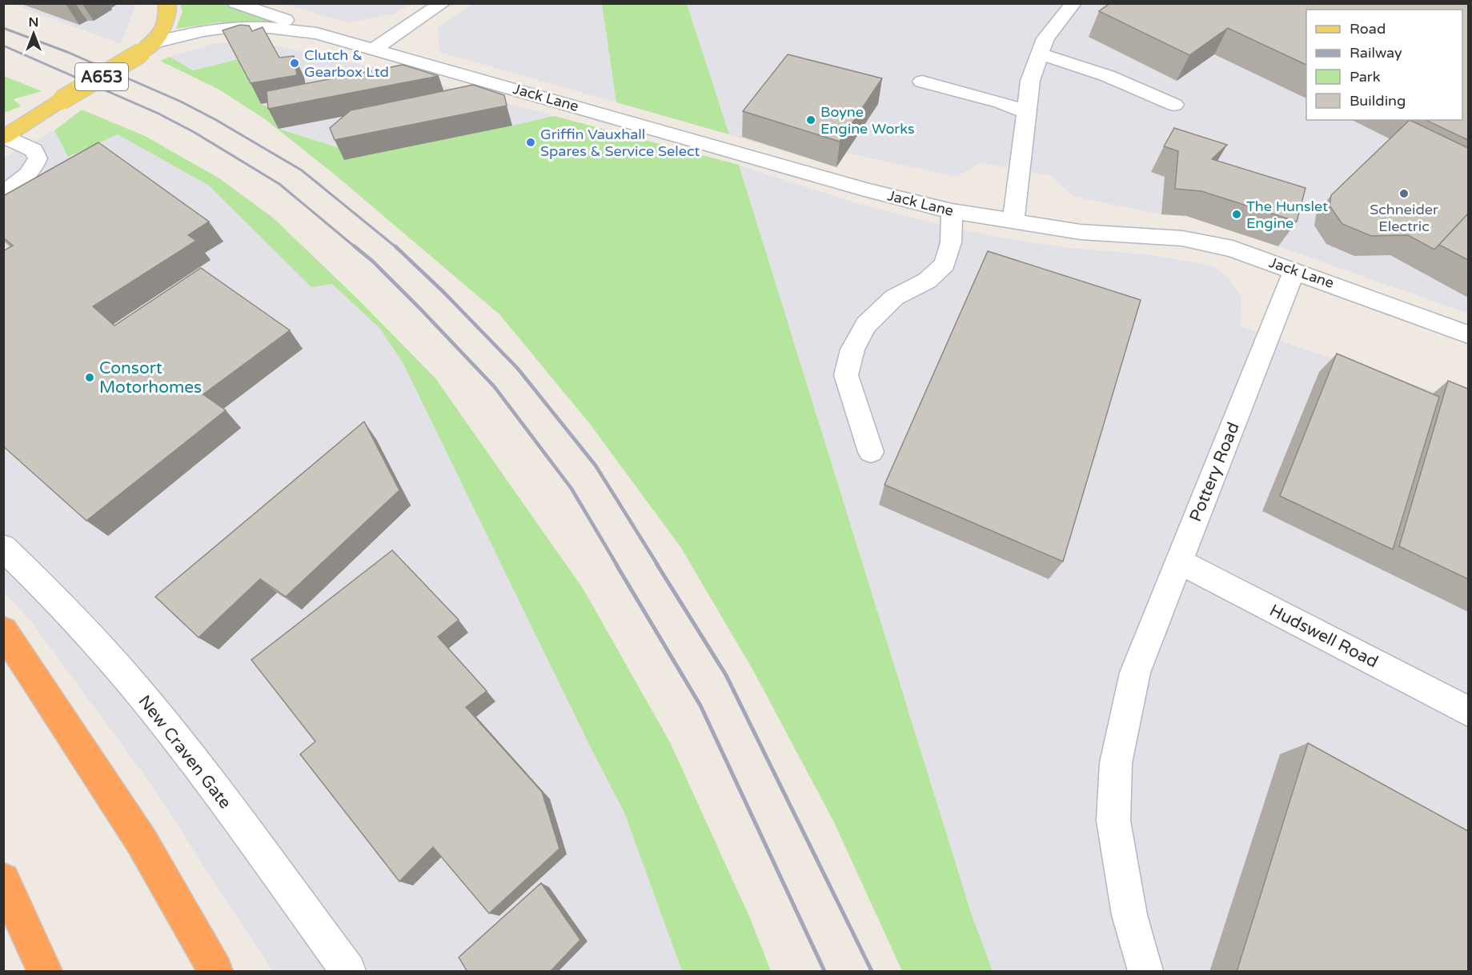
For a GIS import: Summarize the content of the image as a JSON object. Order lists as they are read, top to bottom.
{
  "streets": {
    "main road": ["A653"],
    "street": [
      "Jack Lane",
      "Pottery Road",
      "Hudswell Road",
      "New Craven Gate"
    ]
  },
  "crossings": [
    ["Jack Lane", "Pottery Road"],
    ["Pottery Road", "Hudswell Road"]
  ],
  "places": [
    "Clutch & Gearbox Ltd",
    "Boyne Engine Works",
    "Griffin Vauxhall Spares & Service Select",
    "Schneider Electric",
    "The Hunslet Engine",
    "Consort Motorhomes"
  ],
  "legend": [
    "Road",
    "Railway",
    "Park",
    "Building"
  ],
  "north": "top"
}
